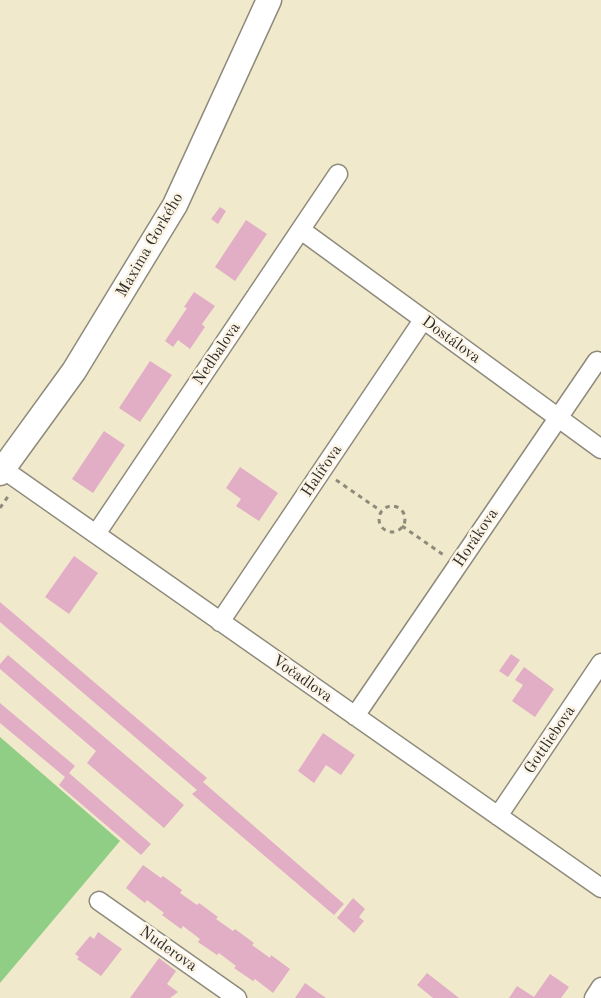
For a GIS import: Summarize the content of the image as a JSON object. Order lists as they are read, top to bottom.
{
  "streets": {
    "street": [
      "Maxima Gorkého",
      "Dostálova",
      "Nedbalova",
      "Halířova",
      "Horákova",
      "Vočadlova",
      "Gottliebova",
      "Nuderova"
    ]
  },
  "crossings": [
    ["Maxima Gorkého", "Vočadlova"],
    ["Dostálova", "Nedbalova"],
    ["Dostálova", "Halířova"],
    ["Dostálova", "Horákova"],
    ["Nedbalova", "Vočadlova"],
    ["Halířova", "Vočadlova"],
    ["Horákova", "Vočadlova"],
    ["Vočadlova", "Gottliebova"]
  ]
}
